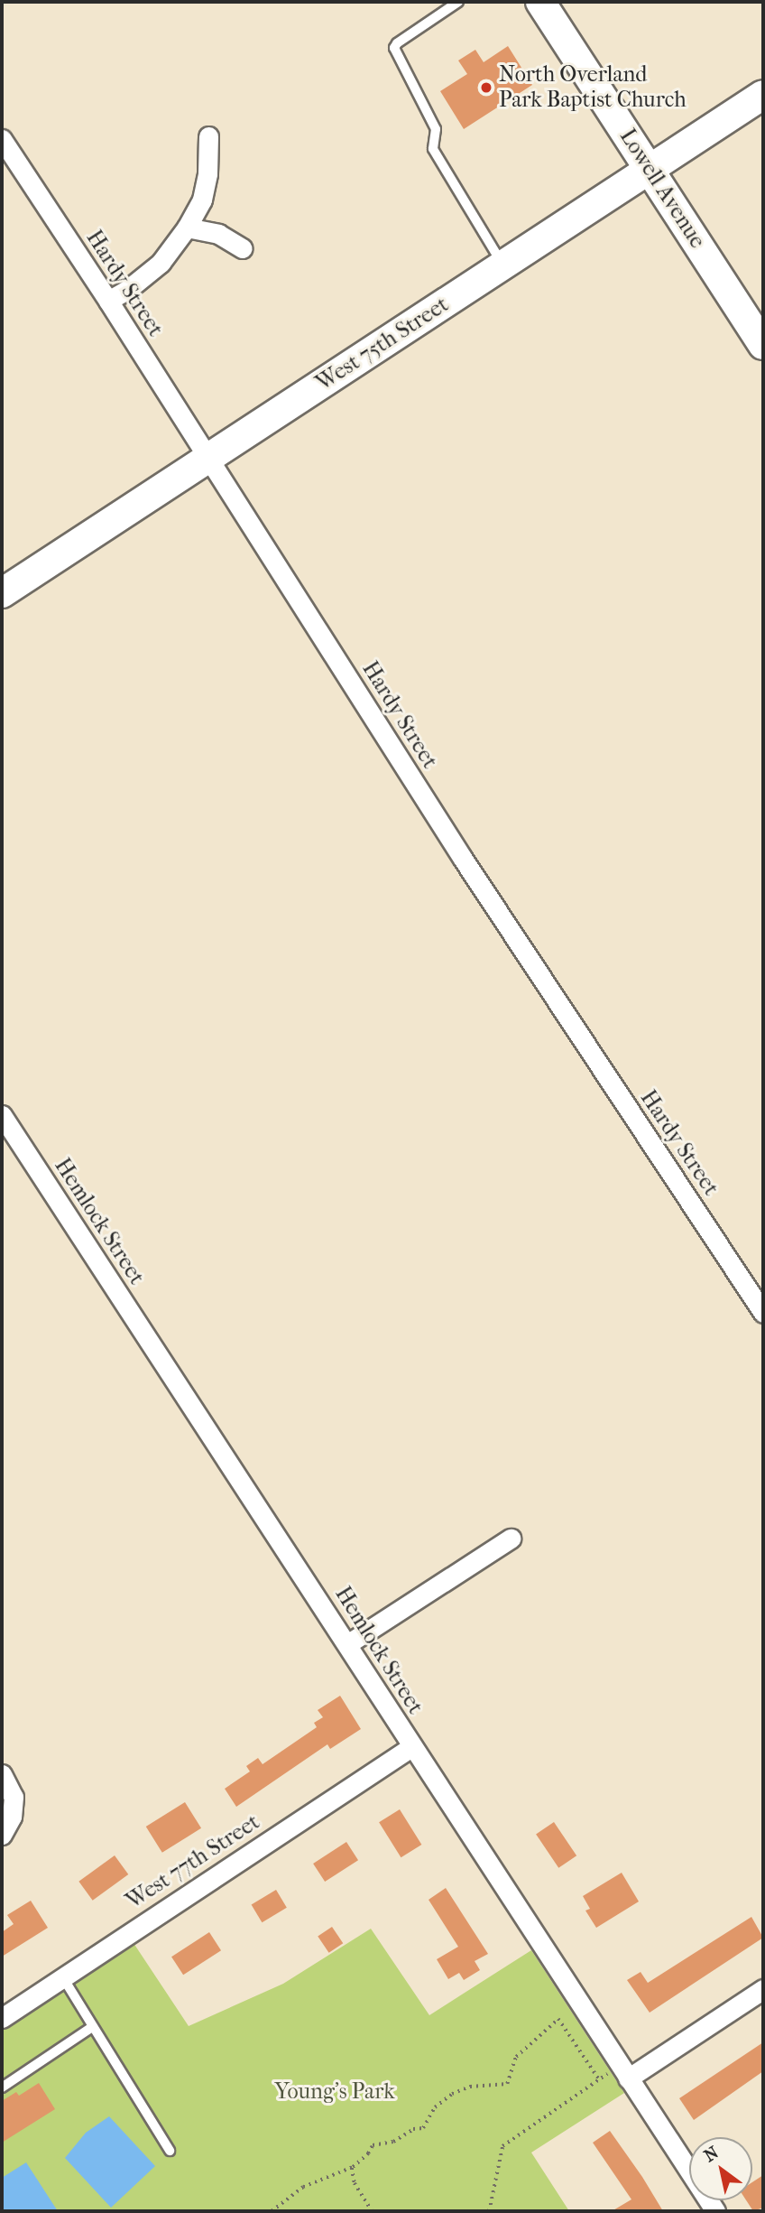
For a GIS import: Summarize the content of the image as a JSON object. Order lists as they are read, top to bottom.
{
  "streets": {
    "main road": ["Lowell Avenue", "West 75th Street"],
    "street": ["Hardy Street", "Hemlock Street", "West 77th Street"]
  },
  "crossings": [
    ["Lowell Avenue", "West 75th Street"],
    ["Hardy Street", "West 75th Street"],
    ["Hemlock Street", "West 77th Street"]
  ],
  "parks": ["Young's Park"],
  "places": ["North Overland Park Baptist Church"],
  "north": "top left"
}
